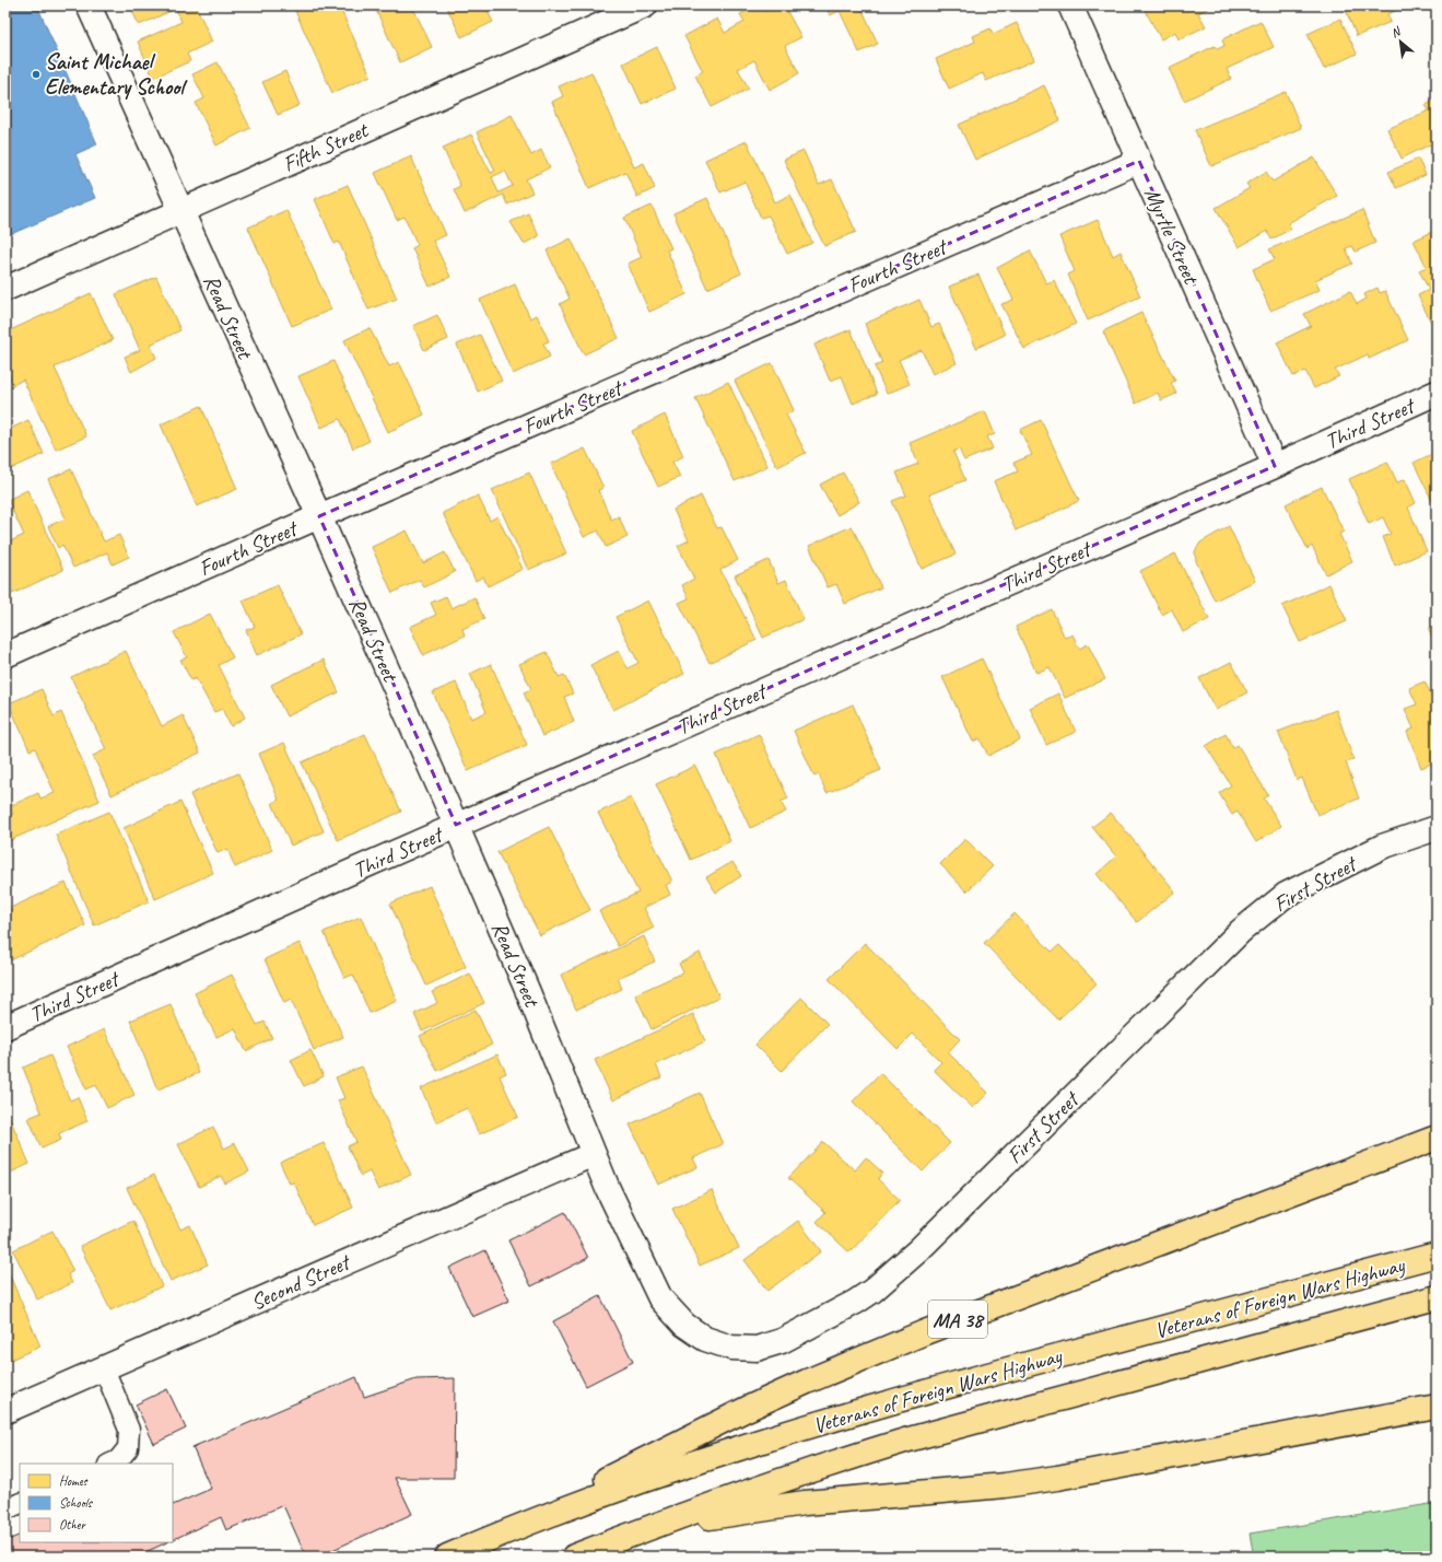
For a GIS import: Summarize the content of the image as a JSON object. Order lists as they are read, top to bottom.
{
  "streets": {
    "main road": ["Veterans of Foreign Wars Highway", "MA 38"],
    "street": [
      "Fifth Street",
      "Myrtle Street",
      "Fourth Street",
      "Read Street",
      "Third Street",
      "First Street",
      "Second Street"
    ]
  },
  "crossings": [
    ["Fifth Street", "Read Street"],
    ["Myrtle Street", "Fourth Street"],
    ["Myrtle Street", "Third Street"],
    ["Fourth Street", "Read Street"],
    ["Read Street", "Third Street"],
    ["Read Street", "First Street"],
    ["Read Street", "Second Street"],
    ["Veterans of Foreign Wars Highway", "MA 38"]
  ],
  "places": ["Saint Michael Elementary School"],
  "legend": ["Homes", "Schools", "Other"],
  "north": "top left"
}
